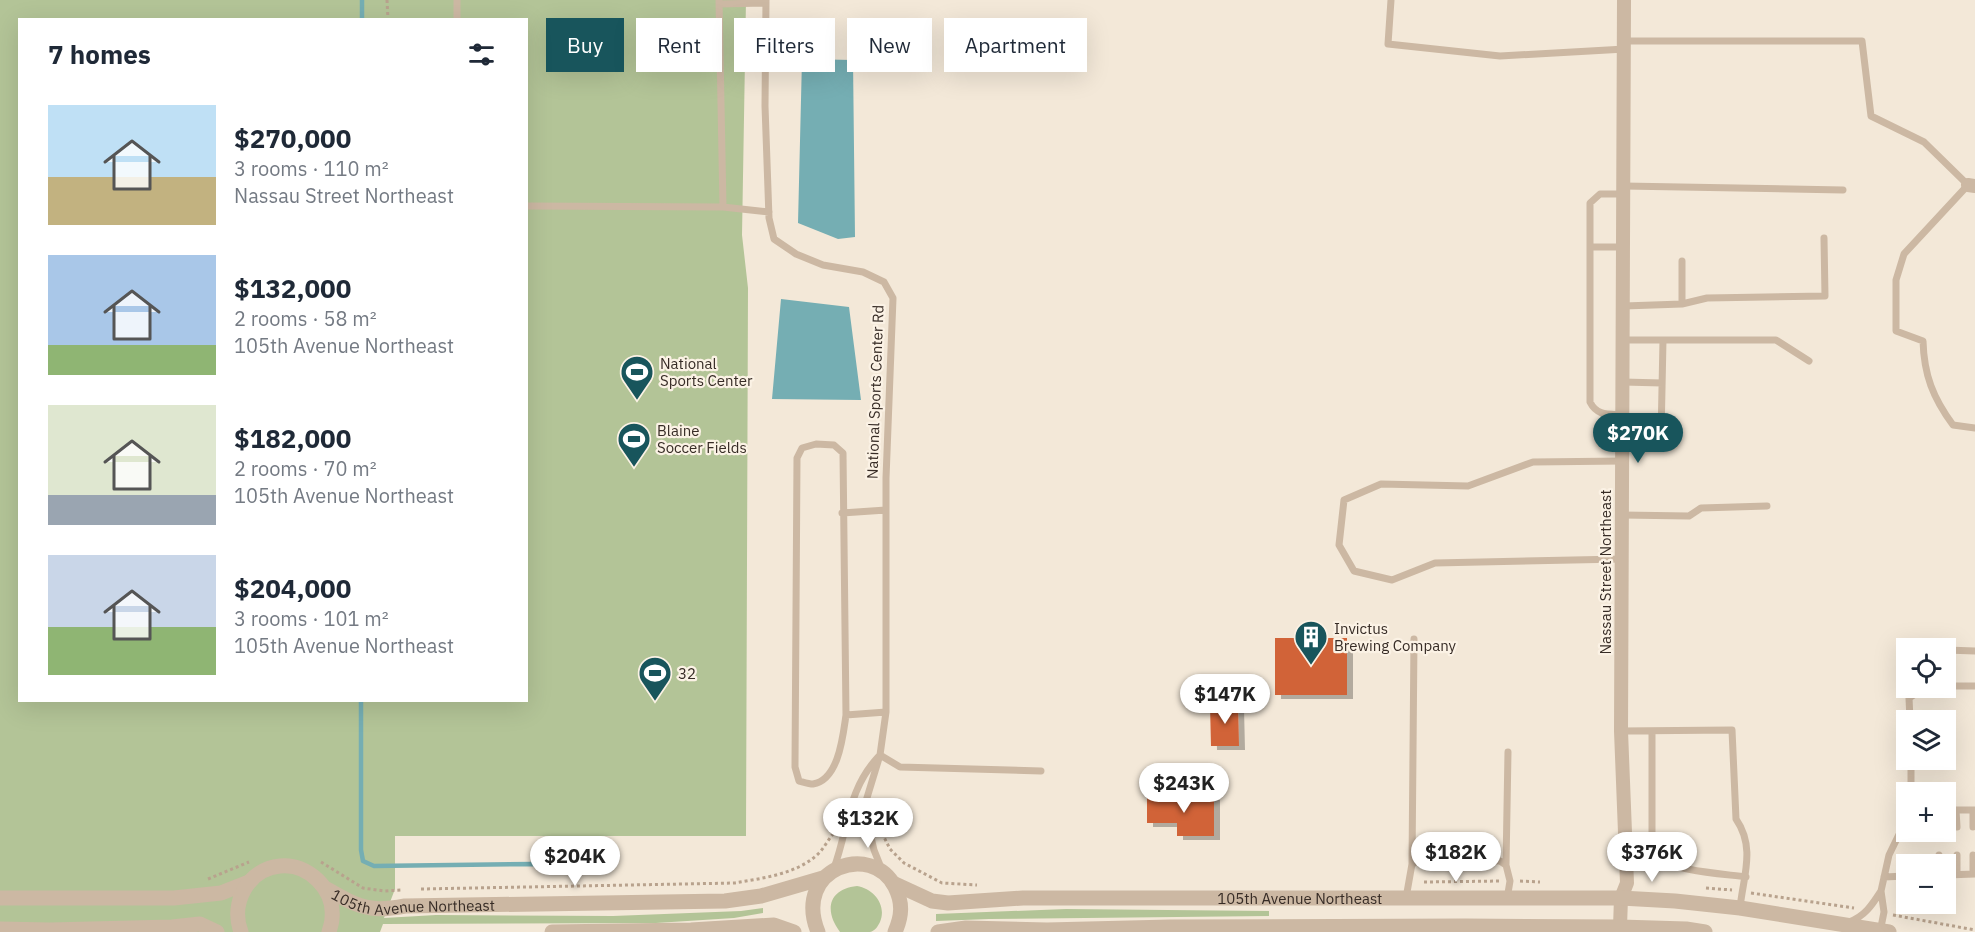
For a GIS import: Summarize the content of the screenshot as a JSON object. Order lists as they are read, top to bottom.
{
  "streets": {
    "street": ["Nassau Street Northeast", "105th Avenue Northeast"],
    "lane": ["National Sports Center Rd"]
  },
  "crossings": [
    ["National Sports Center Rd", "105th Avenue Northeast"],
    ["Nassau Street Northeast", "105th Avenue Northeast"]
  ],
  "places": {
    "sports": ["National Sports Center", "Blaine Soccer Fields", "32"],
    "building": ["Invictus Brewing Company"]
  },
  "page": {
    "chip": [
      "Buy",
      "Rent",
      "Filters",
      "New",
      "Apartment"
    ],
    "heading": "7 homes",
    "list": [
      {
        "name": "$270,000",
        "note": "3 rooms · 110 m² · Nassau Street Northeast"
      },
      {
        "name": "$132,000",
        "note": "2 rooms · 58 m² · 105th Avenue Northeast"
      },
      {
        "name": "$182,000",
        "note": "2 rooms · 70 m² · 105th Avenue Northeast"
      },
      {
        "name": "$204,000",
        "note": "3 rooms · 101 m² · 105th Avenue Northeast"
      }
    ],
    "price": [
      "$270K",
      "$147K",
      "$243K",
      "$132K",
      "$182K",
      "$376K",
      "$204K"
    ],
    "map_buttons": ["+", "−"]
  }
}
